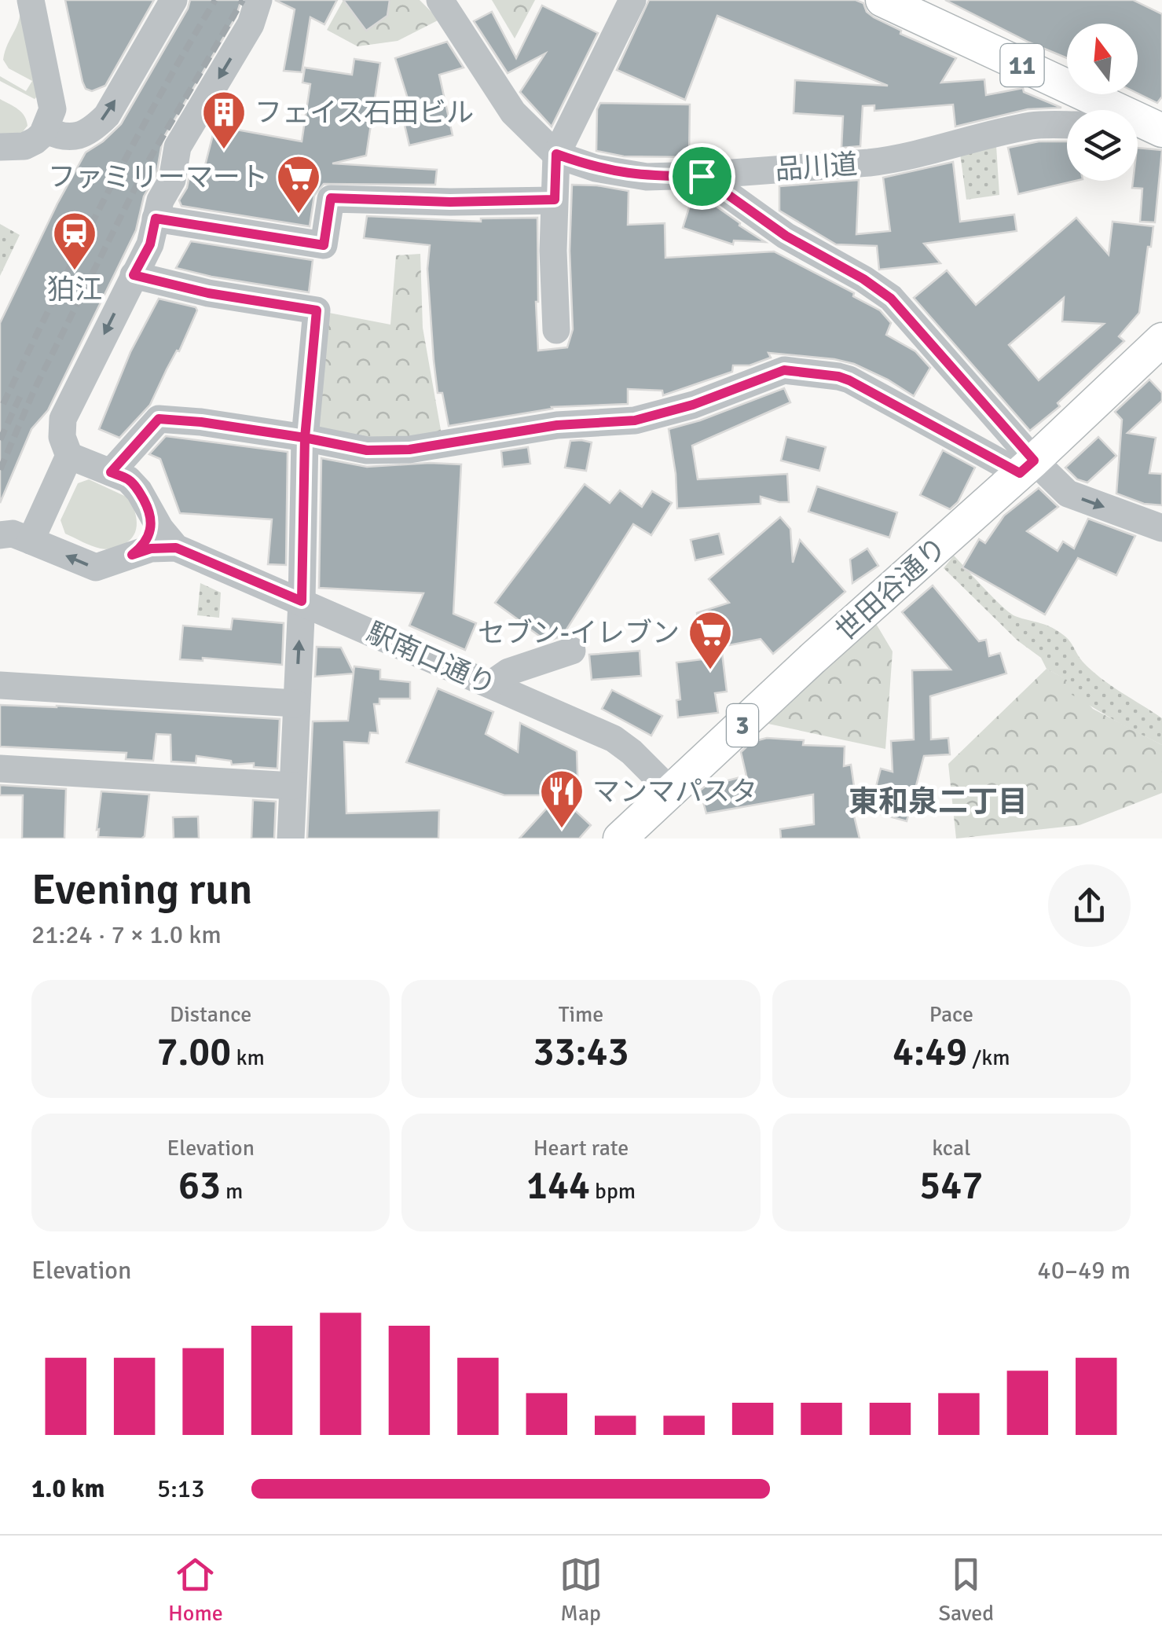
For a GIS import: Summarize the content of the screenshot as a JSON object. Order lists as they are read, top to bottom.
{
  "streets": {
    "main road": ["11", "世田谷通り", "3"],
    "street": ["品川道", "駅南口通り"]
  },
  "crossings": [
    ["世田谷通り", "駅南口通り"]
  ],
  "districts": ["東和泉二丁目"],
  "places": {
    "building": ["フェイス石田ビル"],
    "supermarket": ["ファミリーマート", "セブン-イレブン"],
    "station": ["狛江"],
    "restaurant": ["マンマパスタ"]
  },
  "north": "top",
  "page": {
    "heading": ["Evening run", "21:24 · 7 × 1.0 km"],
    "stats": [
      ["Distance", "7.00 km"],
      ["Time", "33:43"],
      ["Pace", "4:49 /km"],
      ["Elevation", "63 m"],
      ["Heart rate", "144 bpm"],
      ["kcal", "547"]
    ],
    "chart": ["Elevation", "40–49 m"],
    "list": [
      {
        "name": "1.0 km",
        "note": "5:13"
      }
    ],
    "tabs": ["Home", "Map", "Saved"]
  }
}
